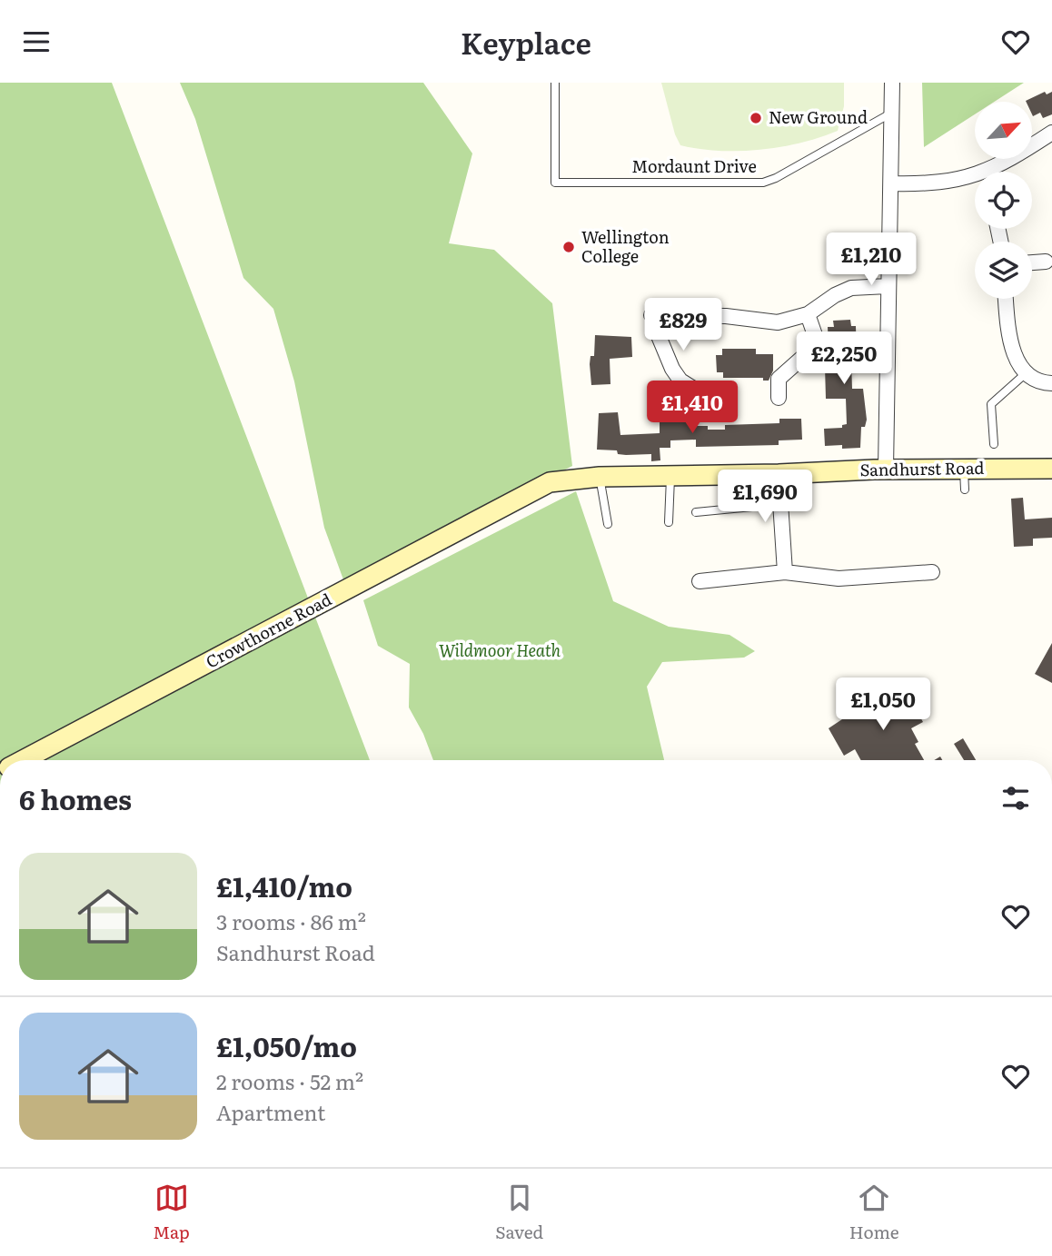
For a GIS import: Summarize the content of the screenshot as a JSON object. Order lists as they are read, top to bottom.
{
  "streets": {
    "street": ["Sandhurst Road", "Crowthorne Road"],
    "lane": ["Mordaunt Drive"]
  },
  "crossings": [
    ["Sandhurst Road", "Crowthorne Road"]
  ],
  "parks": ["Wildmoor Heath"],
  "places": ["New Ground", "Wellington College"],
  "north": "top right",
  "page": {
    "header": "Keyplace",
    "price": [
      "£1,210",
      "£829",
      "£2,250",
      "£1,410",
      "£1,690",
      "£1,050"
    ],
    "heading": "6 homes",
    "list": [
      {
        "name": "£1,410/mo",
        "note": "3 rooms · 86 m² · Sandhurst Road"
      },
      {
        "name": "£1,050/mo",
        "note": "2 rooms · 52 m² · Apartment"
      }
    ],
    "tabs": ["Map", "Saved", "Home"]
  }
}
